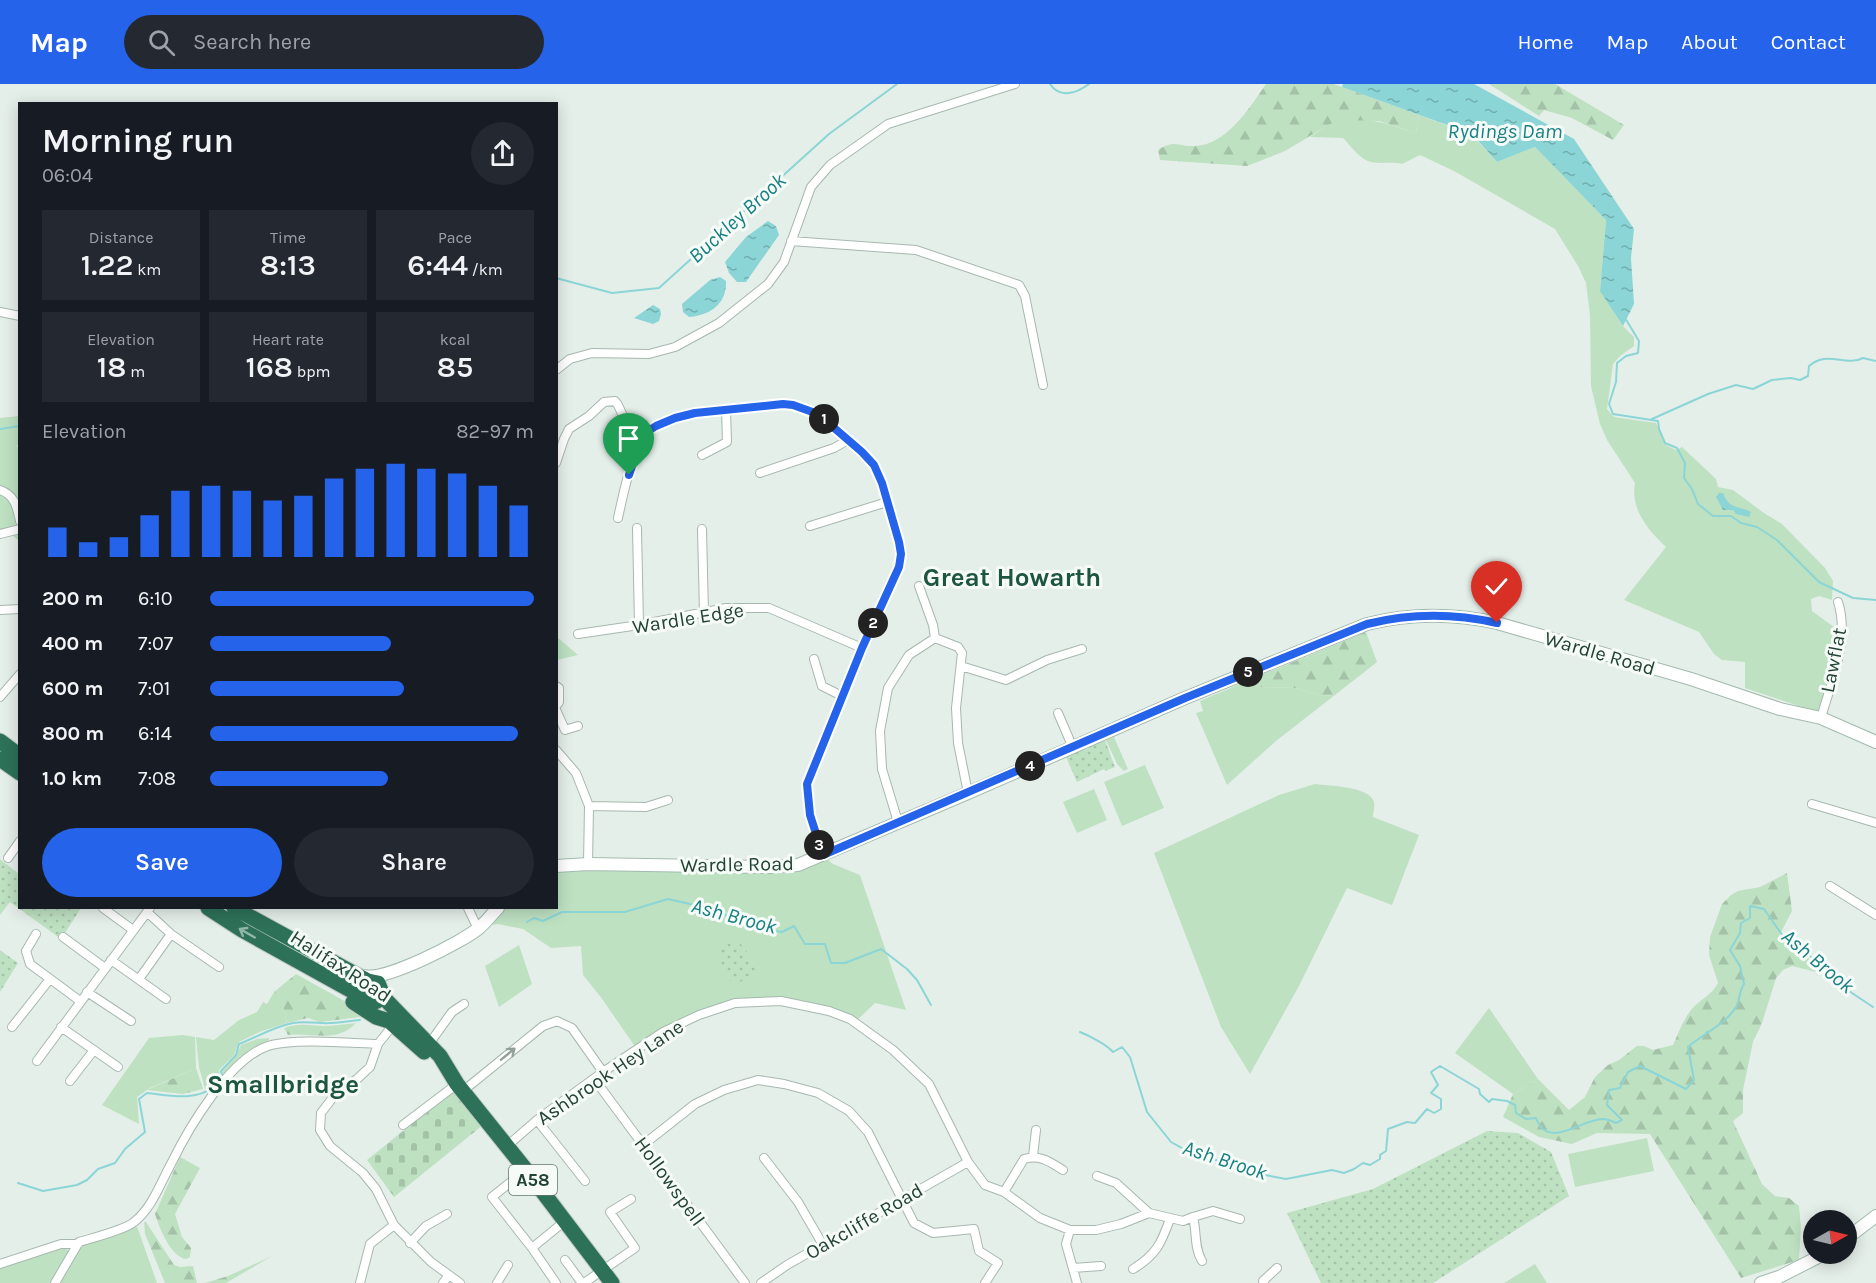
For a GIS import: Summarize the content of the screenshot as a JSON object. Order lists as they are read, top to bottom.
{
  "streets": {
    "highway": ["Halifax Road", "A58"],
    "street": [
      "Wardle Edge",
      "Wardle Road",
      "Lawflat",
      "Ashbrook Hey Lane",
      "Hollowspell",
      "Oakcliffe Road"
    ]
  },
  "crossings": [
    ["Wardle Road", "Lawflat"],
    ["Halifax Road", "Ashbrook Hey Lane"],
    ["Halifax Road", "A58"],
    ["Ashbrook Hey Lane", "Hollowspell"],
    ["Ashbrook Hey Lane", "Oakcliffe Road"]
  ],
  "districts": ["Great Howarth", "Smallbridge"],
  "water": ["Rydings Dam", "Buckley Brook", "Ash Brook"],
  "north": "right",
  "page": {
    "header": "Map",
    "search": "Search here",
    "nav": [
      "Home",
      "Map",
      "About",
      "Contact"
    ],
    "heading": ["Morning run", "06:04"],
    "stats": [
      ["Distance", "1.22 km"],
      ["Time", "8:13"],
      ["Pace", "6:44 /km"],
      ["Elevation", "18 m"],
      ["Heart rate", "168 bpm"],
      ["kcal", "85"]
    ],
    "pins": [
      "1",
      "2",
      "5",
      "4",
      "3"
    ],
    "chart": ["Elevation", "82–97 m"],
    "list": [
      {
        "name": "200 m",
        "note": "6:10"
      },
      {
        "name": "400 m",
        "note": "7:07"
      },
      {
        "name": "600 m",
        "note": "7:01"
      },
      {
        "name": "800 m",
        "note": "6:14"
      },
      {
        "name": "1.0 km",
        "note": "7:08"
      }
    ],
    "buttons": ["Save", "Share"]
  }
}
